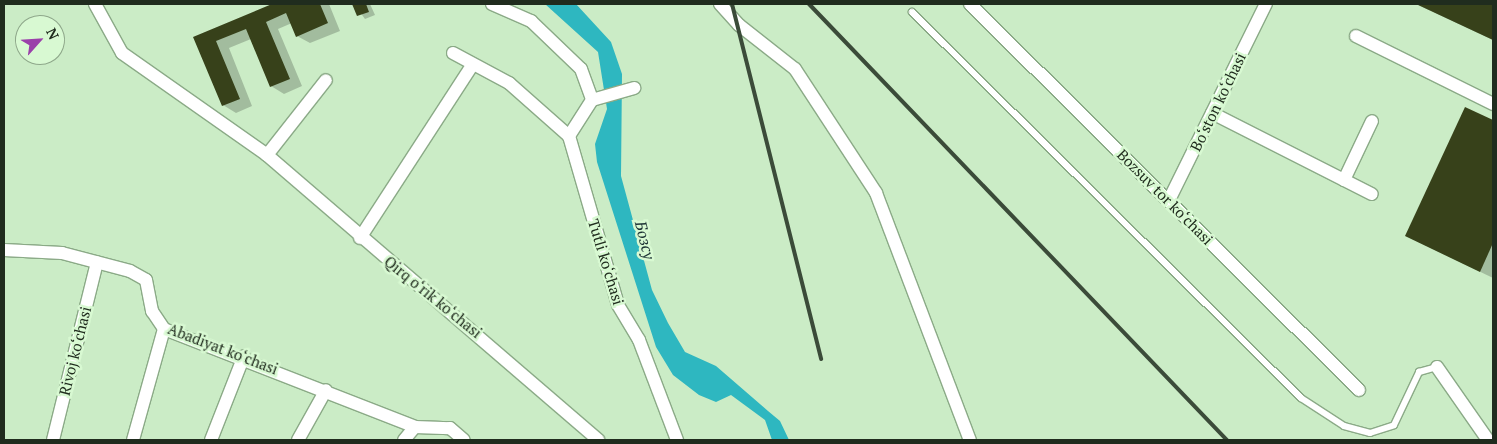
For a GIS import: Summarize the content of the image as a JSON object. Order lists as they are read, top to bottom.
{
  "streets": {
    "street": [
      "Bo‘ston ko‘chasi",
      "Bozsuv tor ko‘chasi",
      "Tutli ko‘chasi",
      "Qirq o‘rik ko‘chasi",
      "Abadiyat ko‘chasi",
      "Rivoj ko‘chasi"
    ]
  },
  "crossings": [
    ["Bo‘ston ko‘chasi", "Bozsuv tor ko‘chasi"],
    ["Abadiyat ko‘chasi", "Rivoj ko‘chasi"]
  ],
  "water": ["Бозсу"],
  "north": "top right"
}
